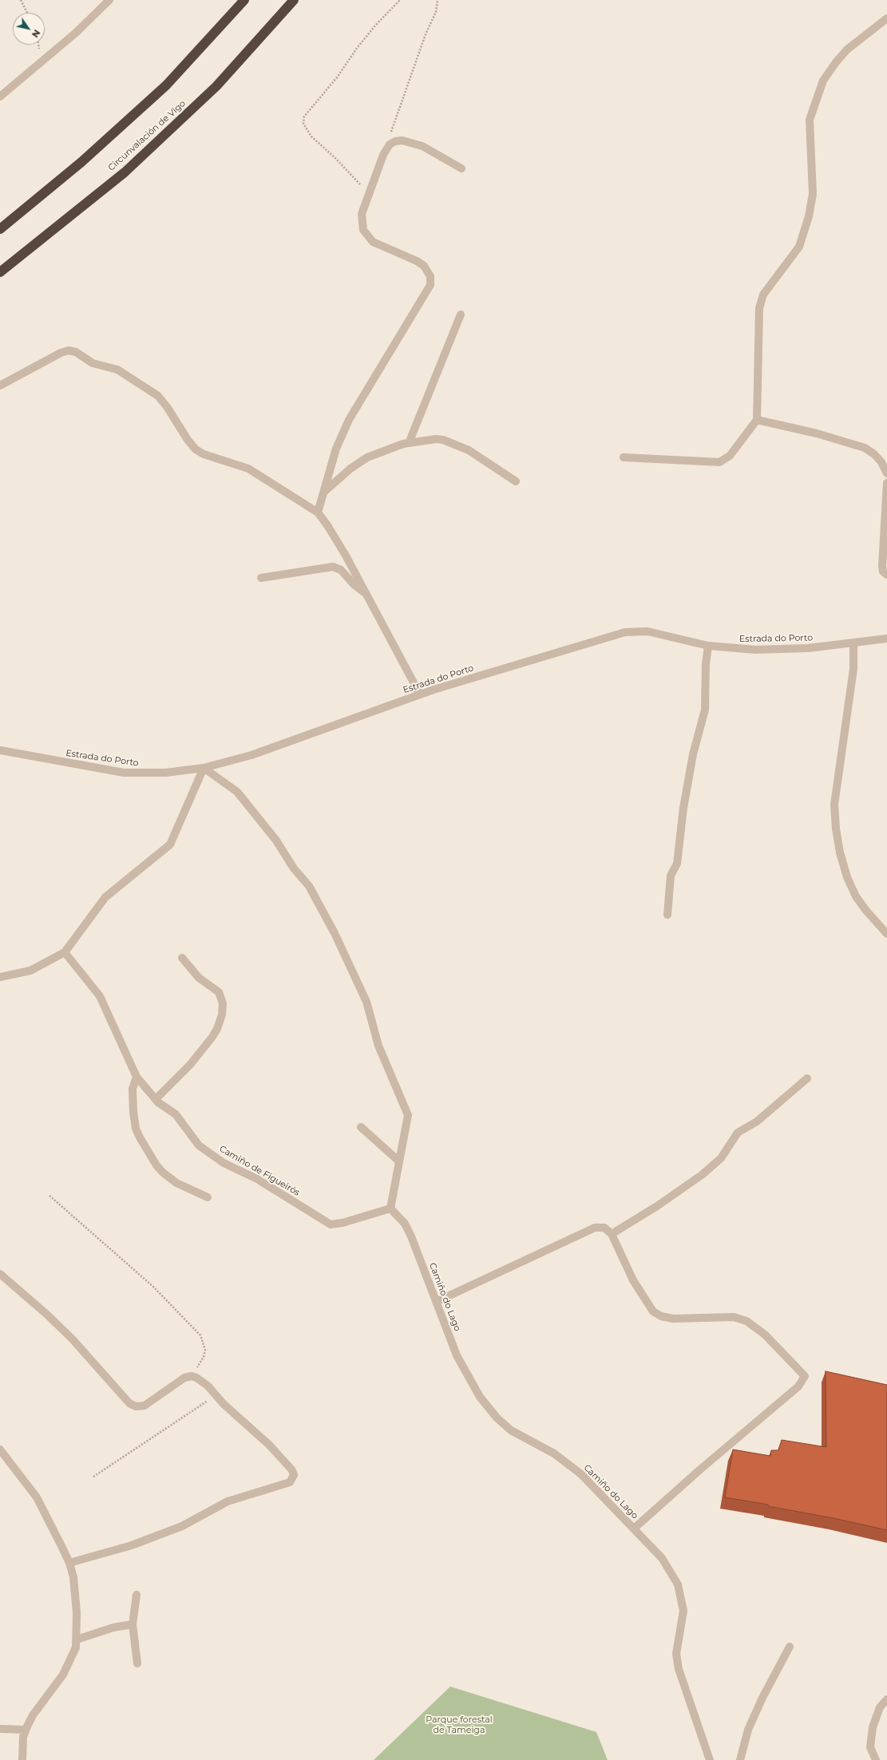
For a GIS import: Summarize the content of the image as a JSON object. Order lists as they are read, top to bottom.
{
  "streets": {
    "highway": ["Circunvalación de Vigo"],
    "street": ["Estrada do Porto", "Camiño de Figueirós", "Camiño do Lago"]
  },
  "crossings": [
    ["Camiño de Figueirós", "Camiño do Lago"]
  ],
  "parks": ["Parque forestal de Tameiga"],
  "north": "bottom right"
}
